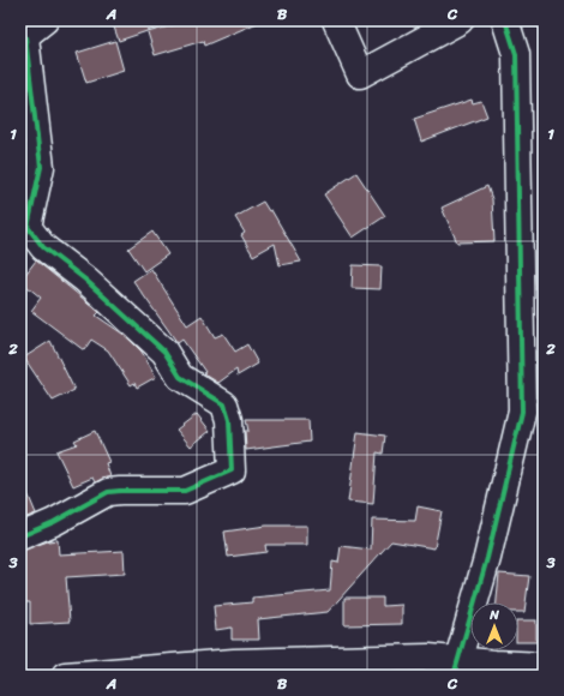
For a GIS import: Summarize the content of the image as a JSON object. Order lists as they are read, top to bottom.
{
  "north": "top",
  "grid": {
    "columns": ["A", "B", "C"],
    "rows": ["1", "2", "3"]
  }
}
